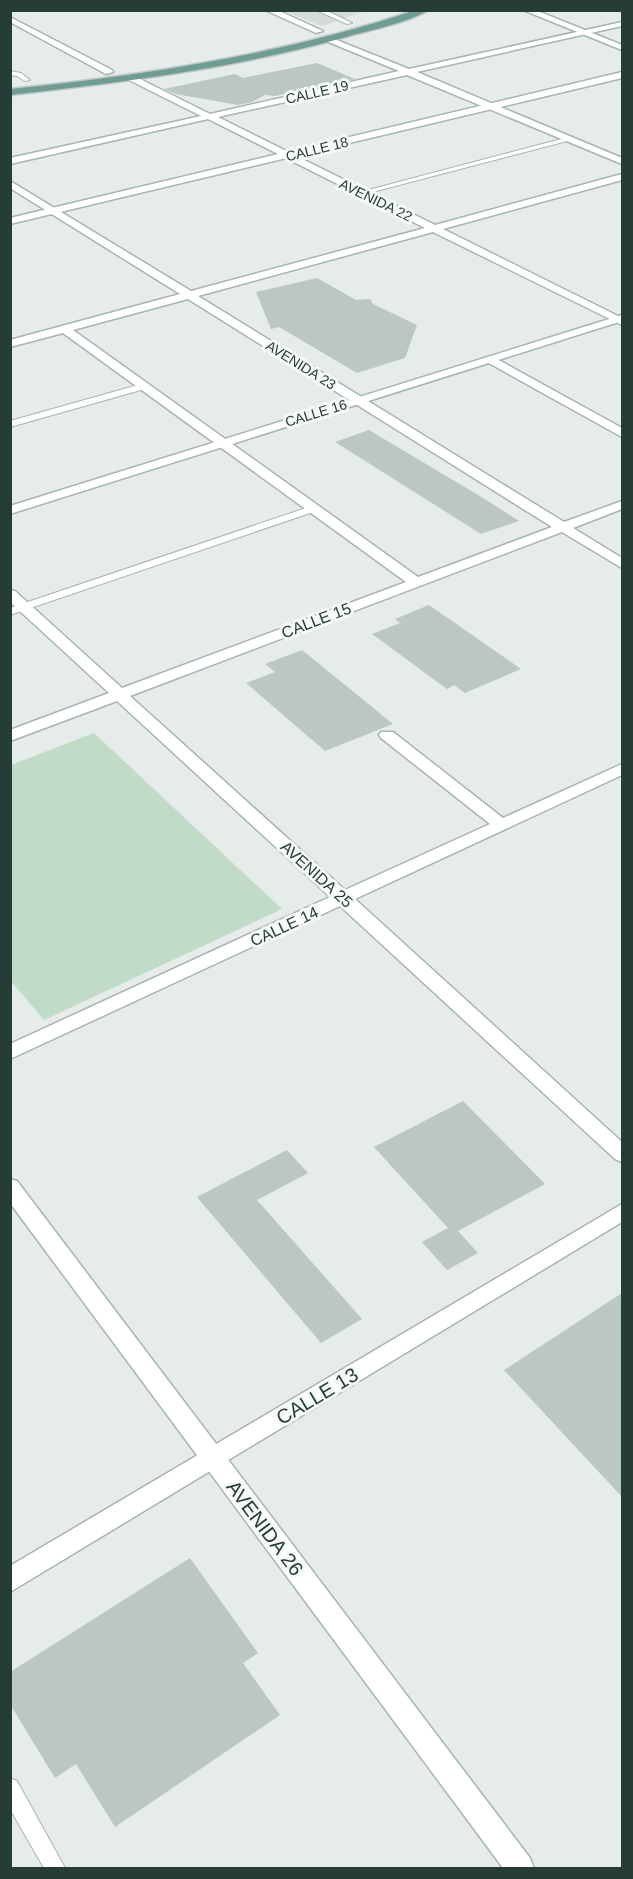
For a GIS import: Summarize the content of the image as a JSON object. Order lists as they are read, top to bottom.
{
  "streets": {
    "street": [
      "CALLE 19",
      "CALLE 18",
      "AVENIDA 22",
      "AVENIDA 23",
      "CALLE 16",
      "CALLE 15",
      "AVENIDA 25",
      "CALLE 14",
      "CALLE 13",
      "AVENIDA 26"
    ]
  },
  "crossings": [
    ["CALLE 19", "AVENIDA 22"],
    ["CALLE 18", "AVENIDA 22"],
    ["CALLE 18", "AVENIDA 23"],
    ["AVENIDA 22", "CALLE 16"],
    ["AVENIDA 23", "CALLE 16"],
    ["AVENIDA 23", "CALLE 15"],
    ["CALLE 15", "AVENIDA 25"],
    ["AVENIDA 25", "CALLE 14"],
    ["CALLE 13", "AVENIDA 26"]
  ]
}
